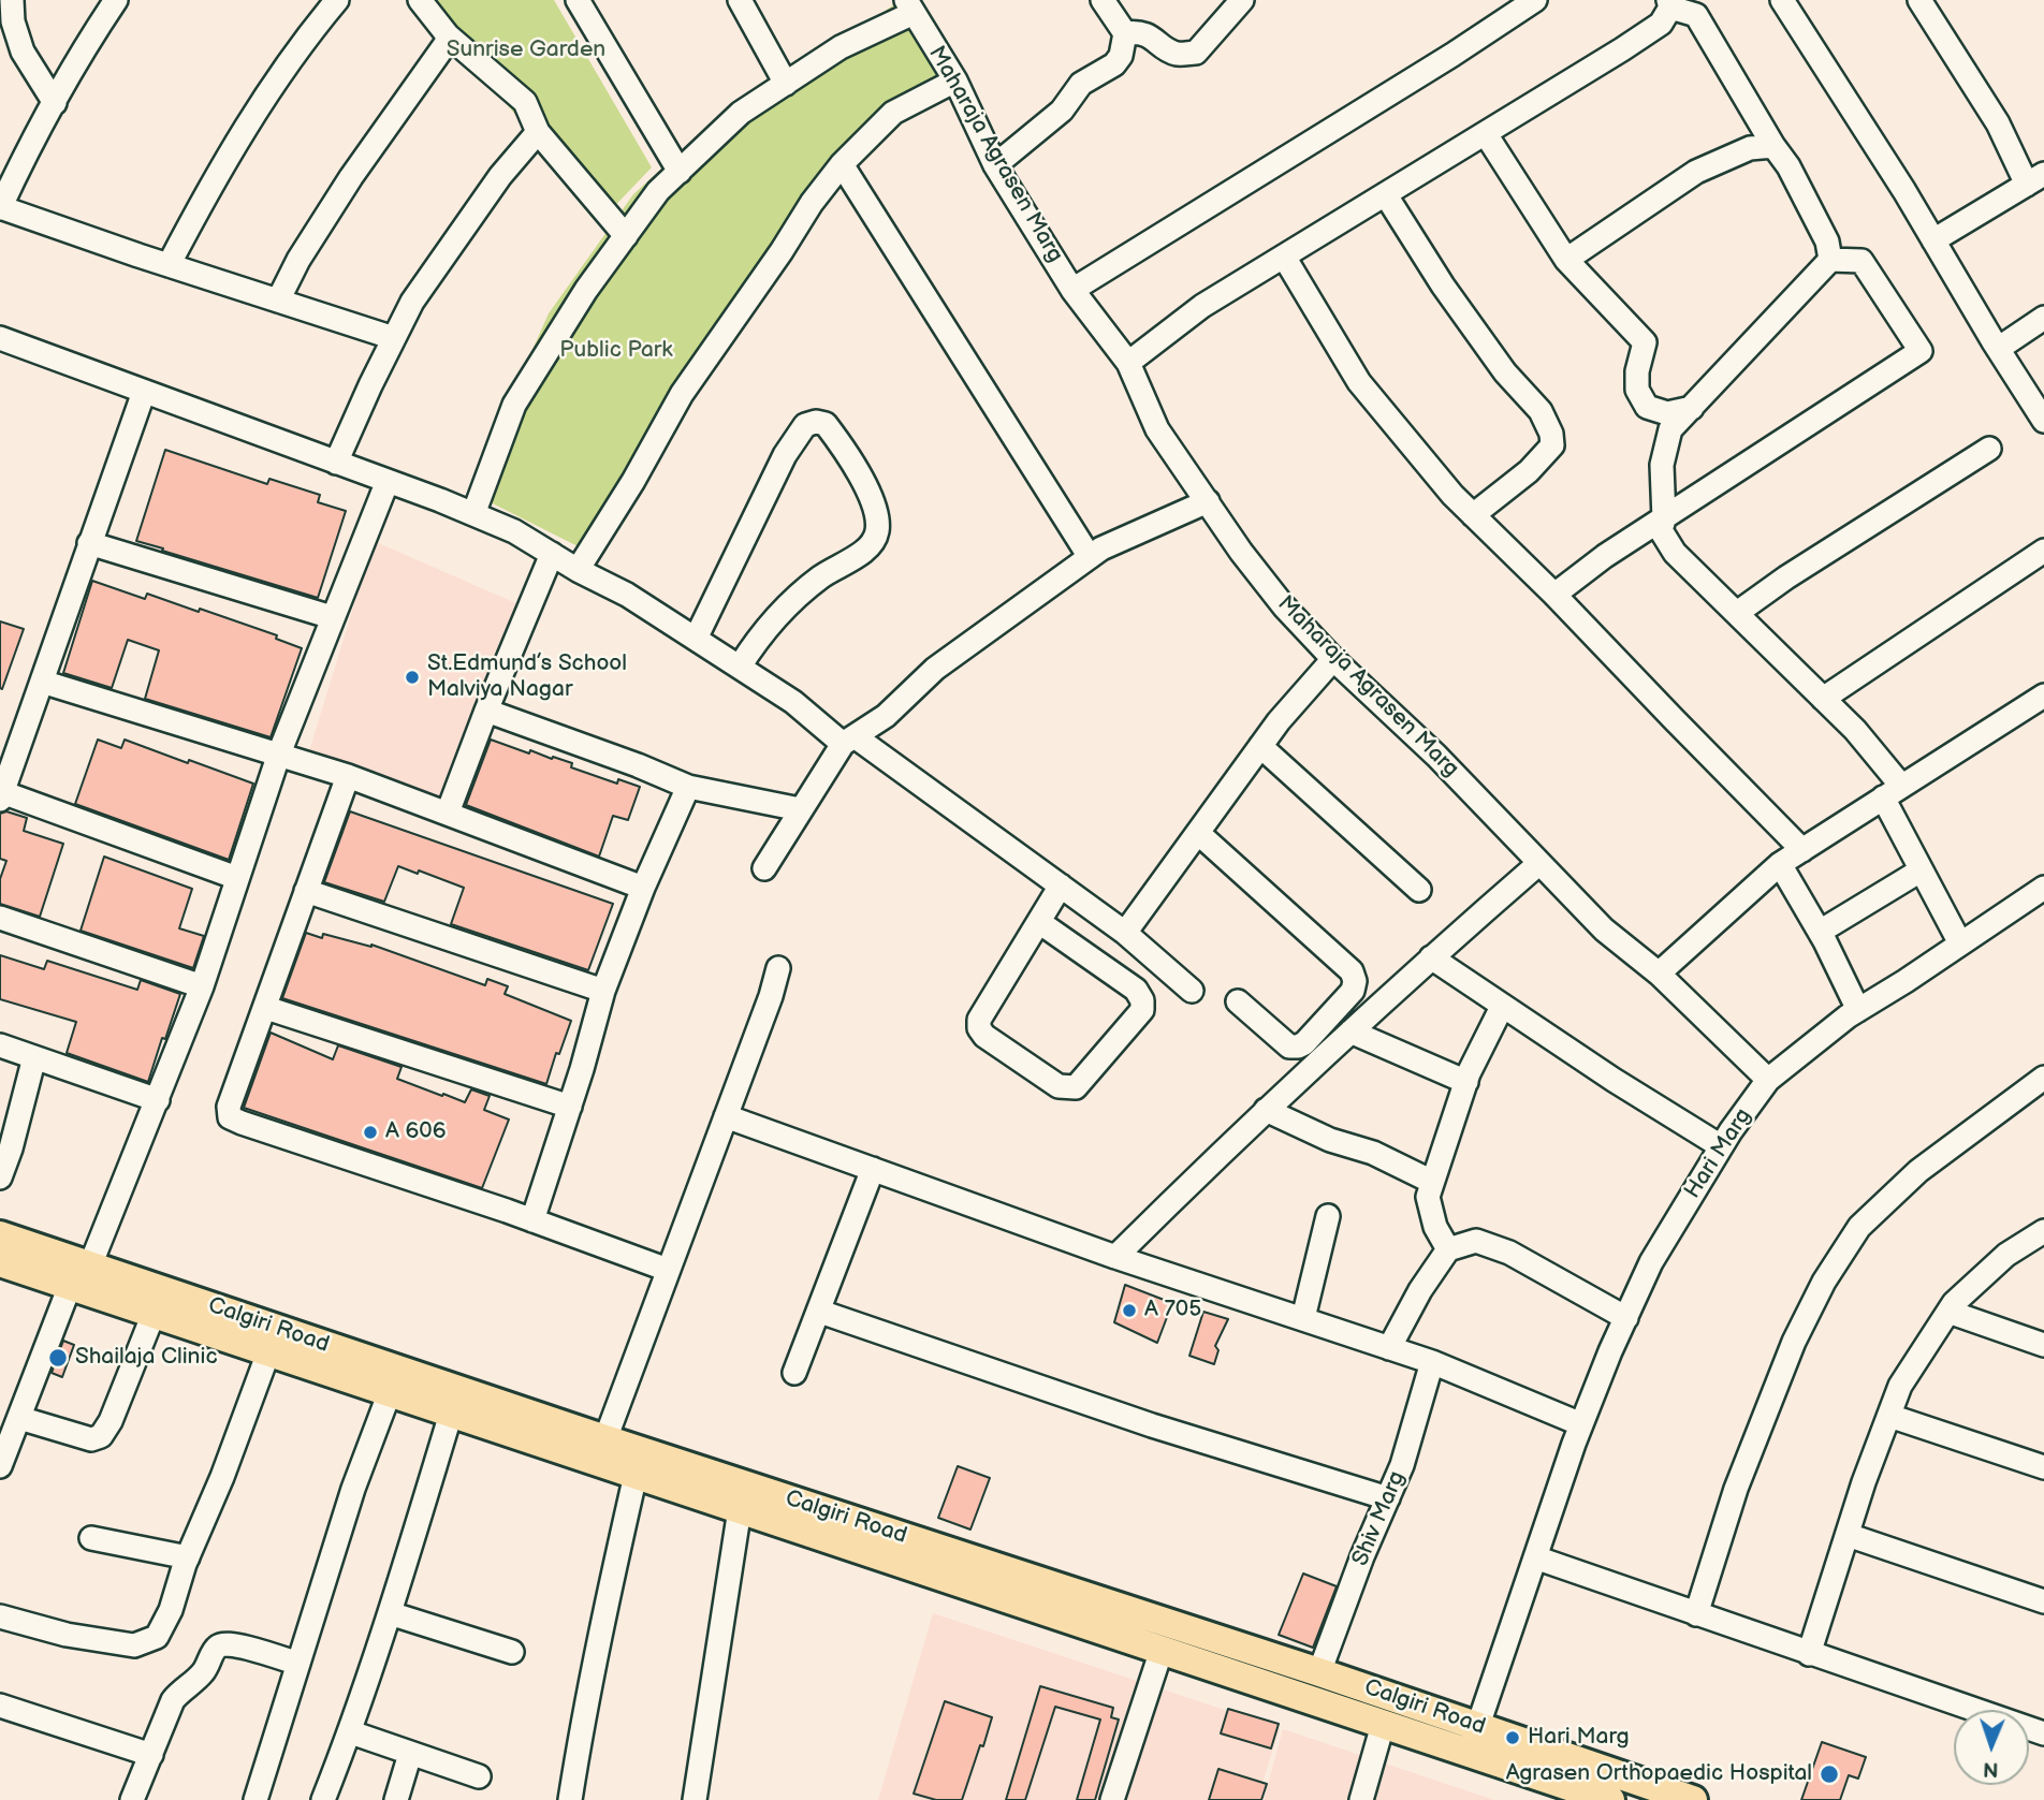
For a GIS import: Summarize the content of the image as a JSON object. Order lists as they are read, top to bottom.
{
  "streets": {
    "main road": ["Calgiri Road"],
    "street": ["Maharaja Agrasen Marg", "Hari Marg", "Shiv Marg"]
  },
  "crossings": [
    ["Maharaja Agrasen Marg", "Hari Marg"],
    ["Hari Marg", "Calgiri Road"],
    ["Calgiri Road", "Shiv Marg"]
  ],
  "parks": ["Sunrise Garden", "Public Park"],
  "places": [
    "St.Edmund’s School Malviya Nagar",
    "A 606",
    "A 705",
    "Shailaja Clinic",
    "Hari Marg",
    "Agrasen Orthopaedic Hospital"
  ],
  "north": "bottom"
}
